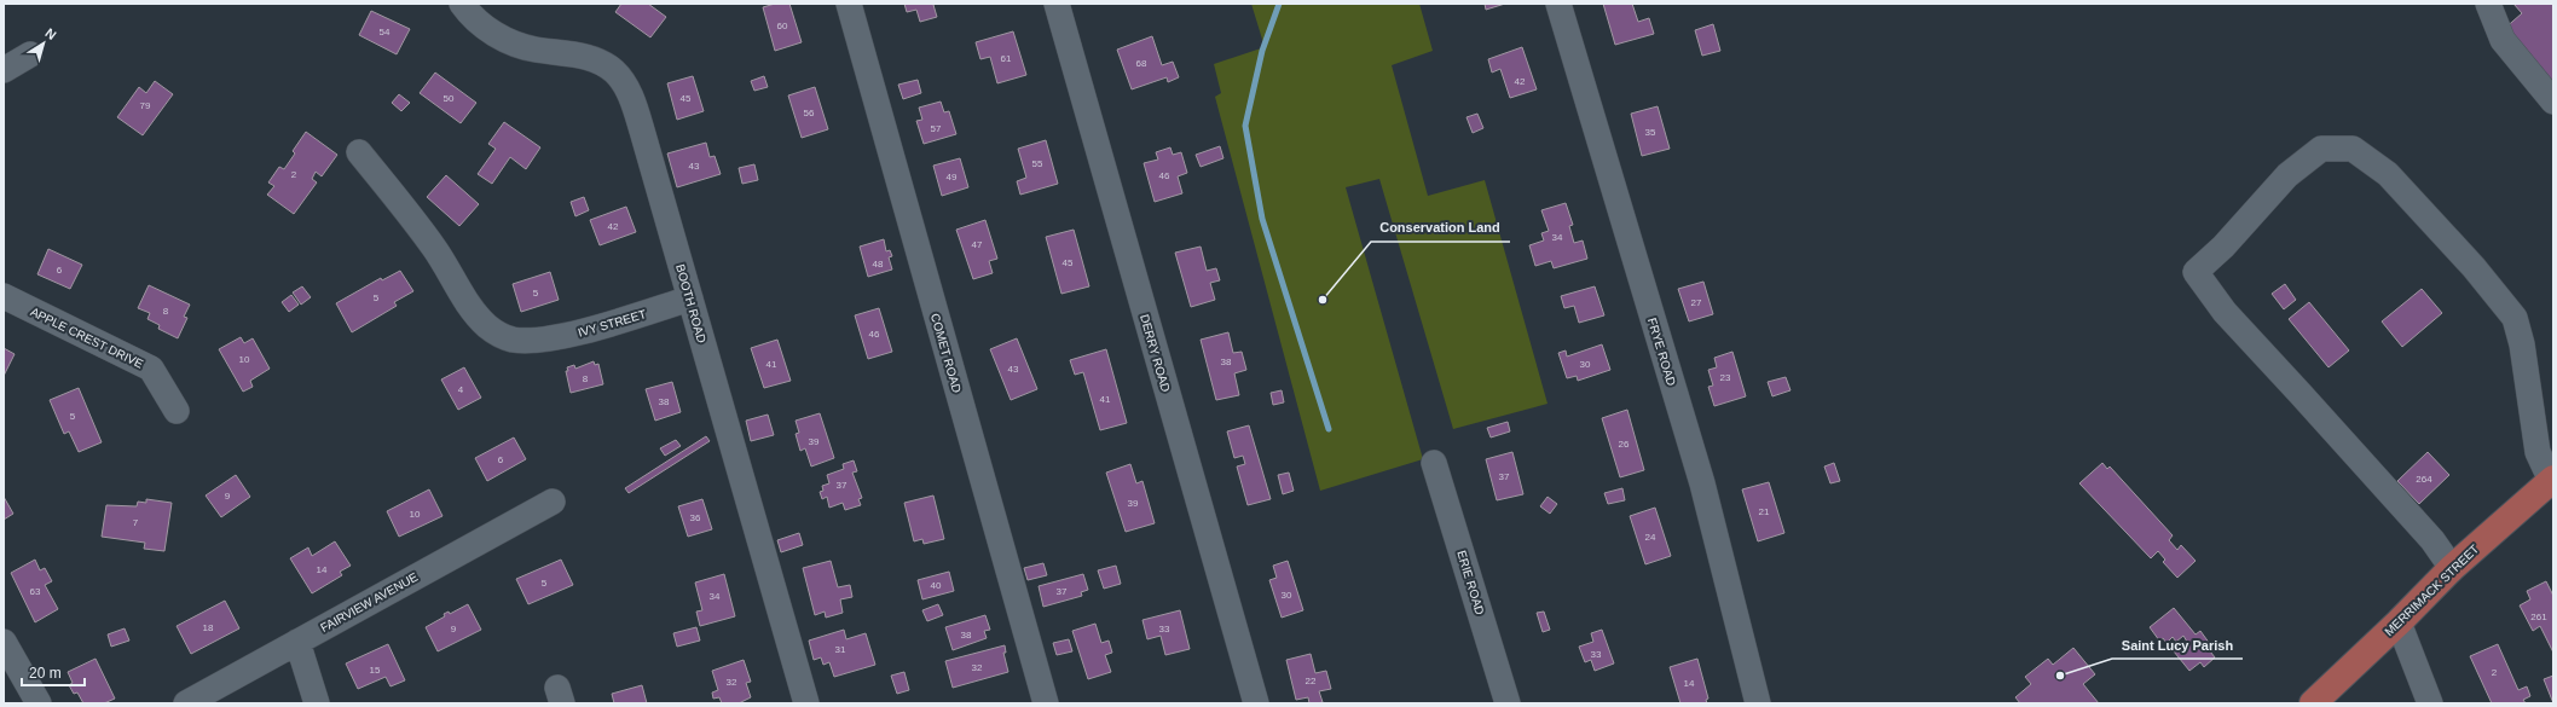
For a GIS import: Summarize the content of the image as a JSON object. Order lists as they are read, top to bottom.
{
  "streets": {
    "main road": ["MERRIMACK STREET"],
    "street": [
      "BOOTH ROAD",
      "IVY STREET",
      "APPLE CREST DRIVE",
      "FRYE ROAD",
      "COMET ROAD",
      "DERRY ROAD",
      "ERIE ROAD",
      "FAIRVIEW AVENUE"
    ]
  },
  "crossings": [
    ["BOOTH ROAD", "IVY STREET"]
  ],
  "places": ["Conservation Land", "Saint Lucy Parish"],
  "house_numbers": [
    "60",
    "54",
    "61",
    "68",
    "42",
    "50",
    "45",
    "79",
    "56",
    "57",
    "35",
    "55",
    "43",
    "2",
    "46",
    "49",
    "42",
    "34",
    "47",
    "45",
    "48",
    "6",
    "5",
    "5",
    "27",
    "8",
    "46",
    "10",
    "38",
    "41",
    "30",
    "43",
    "23",
    "8",
    "4",
    "41",
    "38",
    "5",
    "39",
    "26",
    "6",
    "37",
    "264",
    "37",
    "9",
    "39",
    "21",
    "10",
    "36",
    "7",
    "24",
    "14",
    "5",
    "40",
    "63",
    "37",
    "30",
    "34",
    "261",
    "18",
    "9",
    "33",
    "38",
    "31",
    "33",
    "32",
    "15",
    "2",
    "22",
    "32",
    "14"
  ],
  "scale_bar": "20 m",
  "north": "top right"
}
